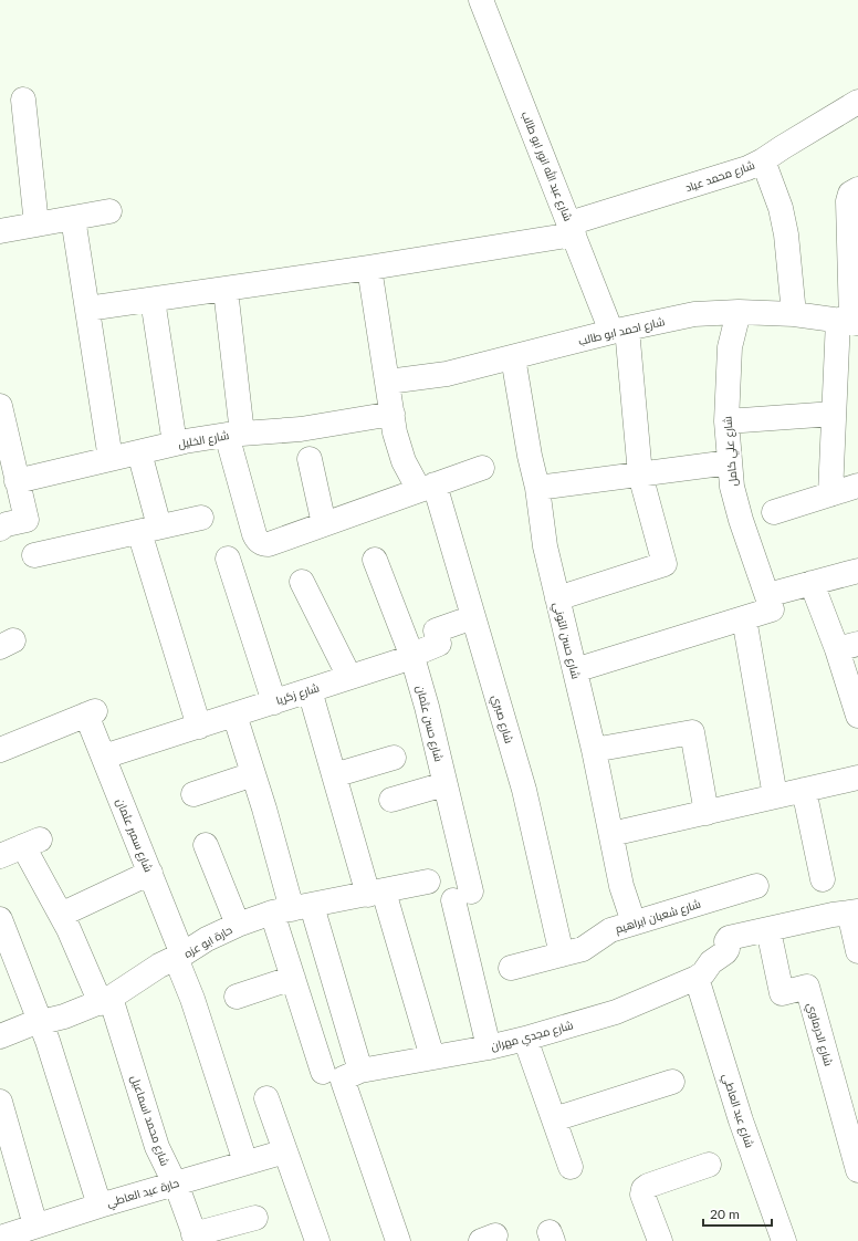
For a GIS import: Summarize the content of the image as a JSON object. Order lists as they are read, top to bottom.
{
  "streets": {
    "street": [
      "شارع عبد الله انور ابو طالب",
      "شارع محمد عياد",
      "شارع احمد ابو طالب",
      "شارع الخليل",
      "شارع علي كامل",
      "شارع حسن التوني",
      "شارع زكريا",
      "شارع صبري",
      "شارع حسن عثمان",
      "شارع سمير عثمان",
      "شارع شعبان ابراهيم",
      "حارة ابو عزه",
      "شارع الدرماوي",
      "شارع مجدي مهران",
      "شارع عبد العاطي",
      "شارع محمد اسماعيل",
      "حارة عبد العاطي"
    ]
  },
  "crossings": [
    ["شارع عبد الله انور ابو طالب", "شارع محمد عياد"],
    ["شارع عبد الله انور ابو طالب", "شارع احمد ابو طالب"],
    ["شارع عبد الله انور ابو طالب", "شارع حسن التوني"],
    ["شارع محمد عياد", "شارع صبري"],
    ["شارع احمد ابو طالب", "شارع علي كامل"],
    ["شارع احمد ابو طالب", "شارع حسن التوني"],
    ["شارع احمد ابو طالب", "شارع صبري"],
    ["شارع الخليل", "شارع صبري"],
    ["شارع حسن التوني", "شارع شعبان ابراهيم"],
    ["شارع زكريا", "شارع صبري"],
    ["شارع زكريا", "شارع حسن عثمان"],
    ["شارع زكريا", "شارع سمير عثمان"],
    ["شارع صبري", "شارع شعبان ابراهيم"],
    ["شارع حسن عثمان", "شارع مجدي مهران"],
    ["شارع سمير عثمان", "حارة ابو عزه"],
    ["شارع سمير عثمان", "حارة عبد العاطي"],
    ["حارة ابو عزه", "شارع محمد اسماعيل"],
    ["شارع مجدي مهران", "شارع عبد العاطي"],
    ["شارع محمد اسماعيل", "حارة عبد العاطي"]
  ],
  "scale_bar": "20 m"
}
